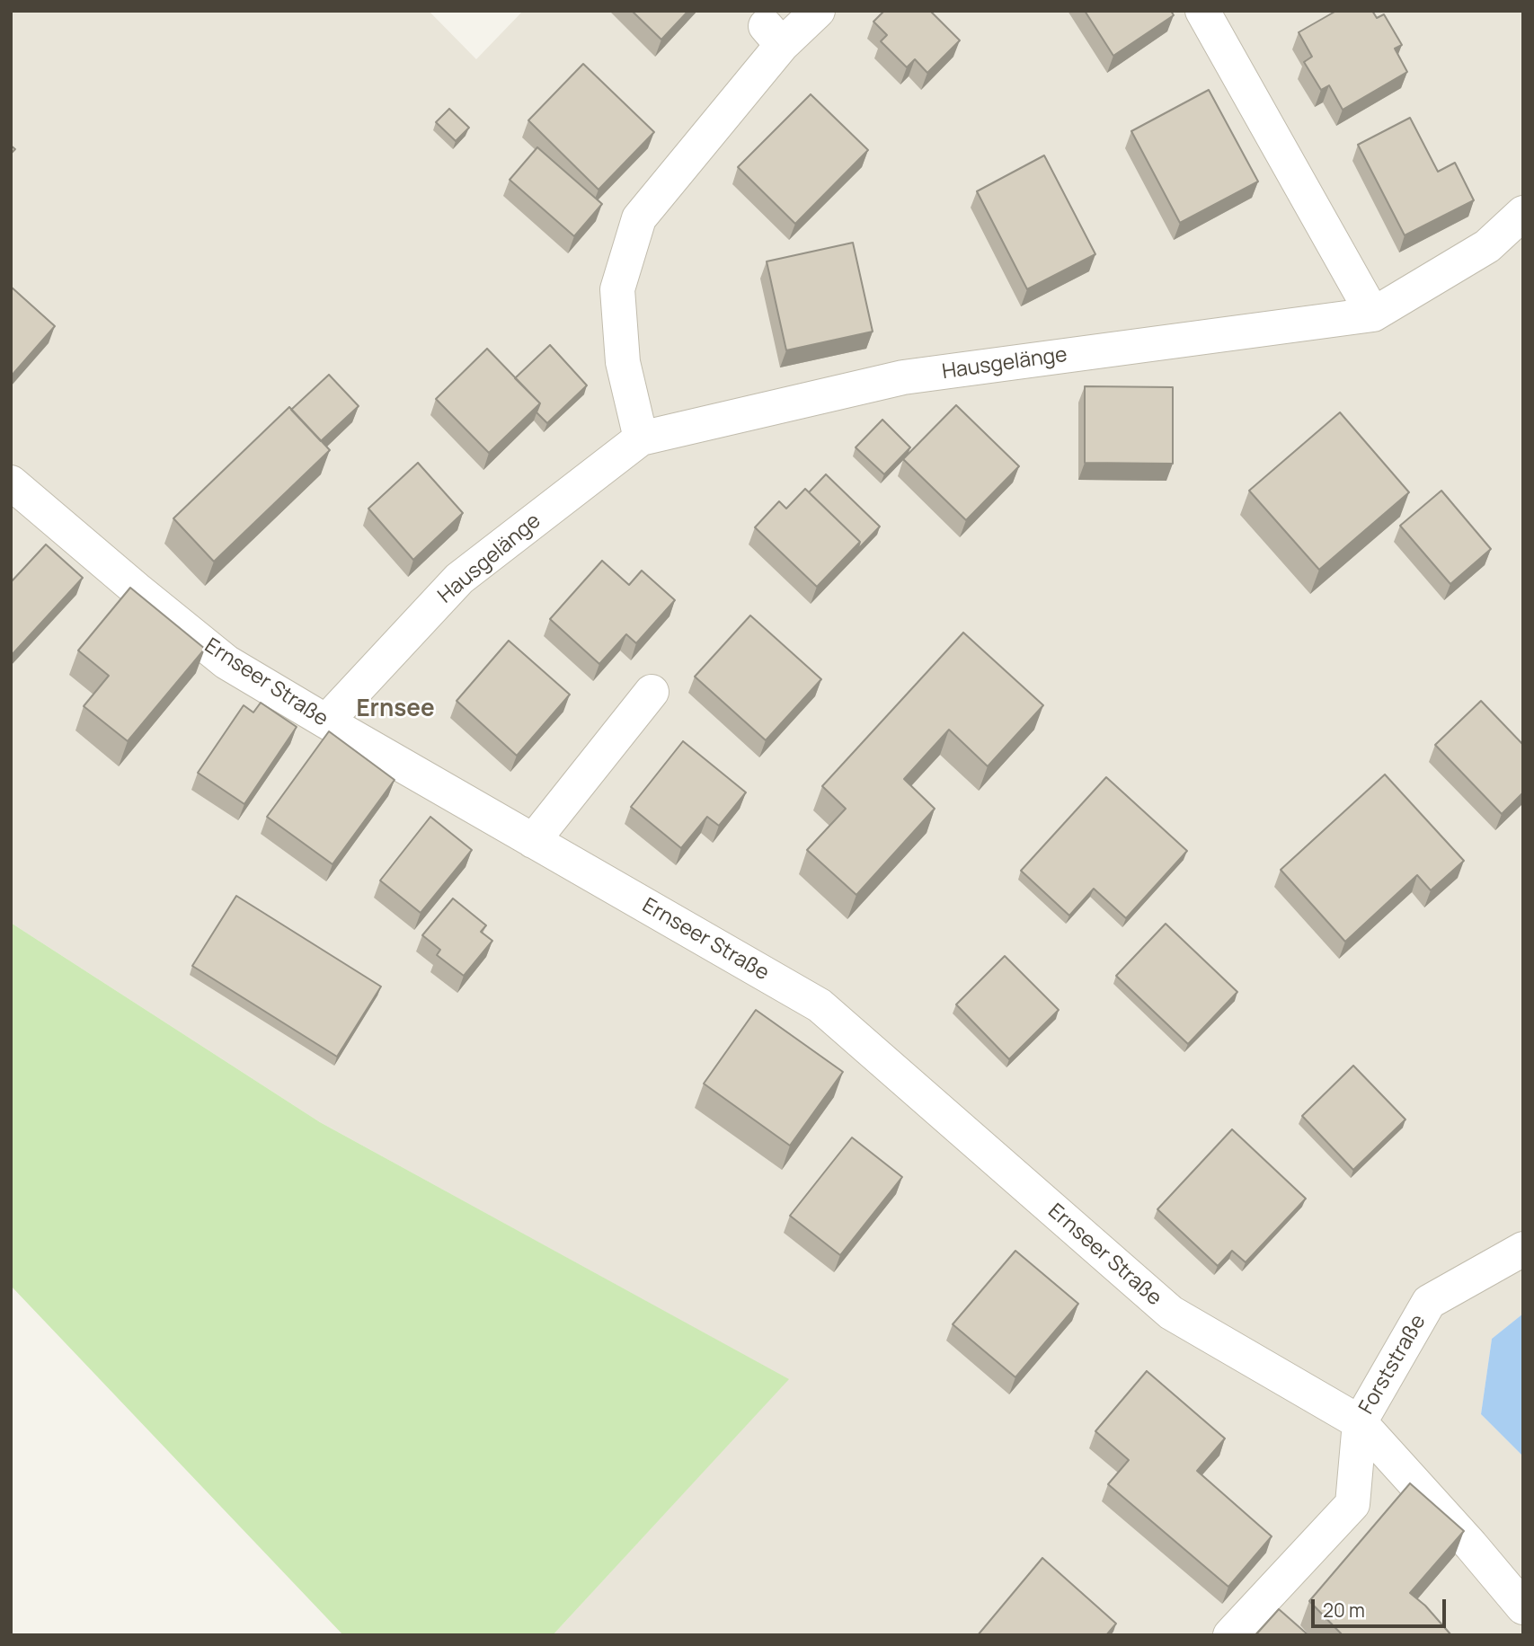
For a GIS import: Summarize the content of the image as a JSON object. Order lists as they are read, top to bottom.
{
  "streets": {
    "street": ["Hausgelänge", "Ernseer Straße", "Forststraße"]
  },
  "crossings": [
    ["Hausgelänge", "Ernseer Straße"],
    ["Ernseer Straße", "Forststraße"]
  ],
  "districts": ["Ernsee"],
  "scale_bar": "20 m"
}
